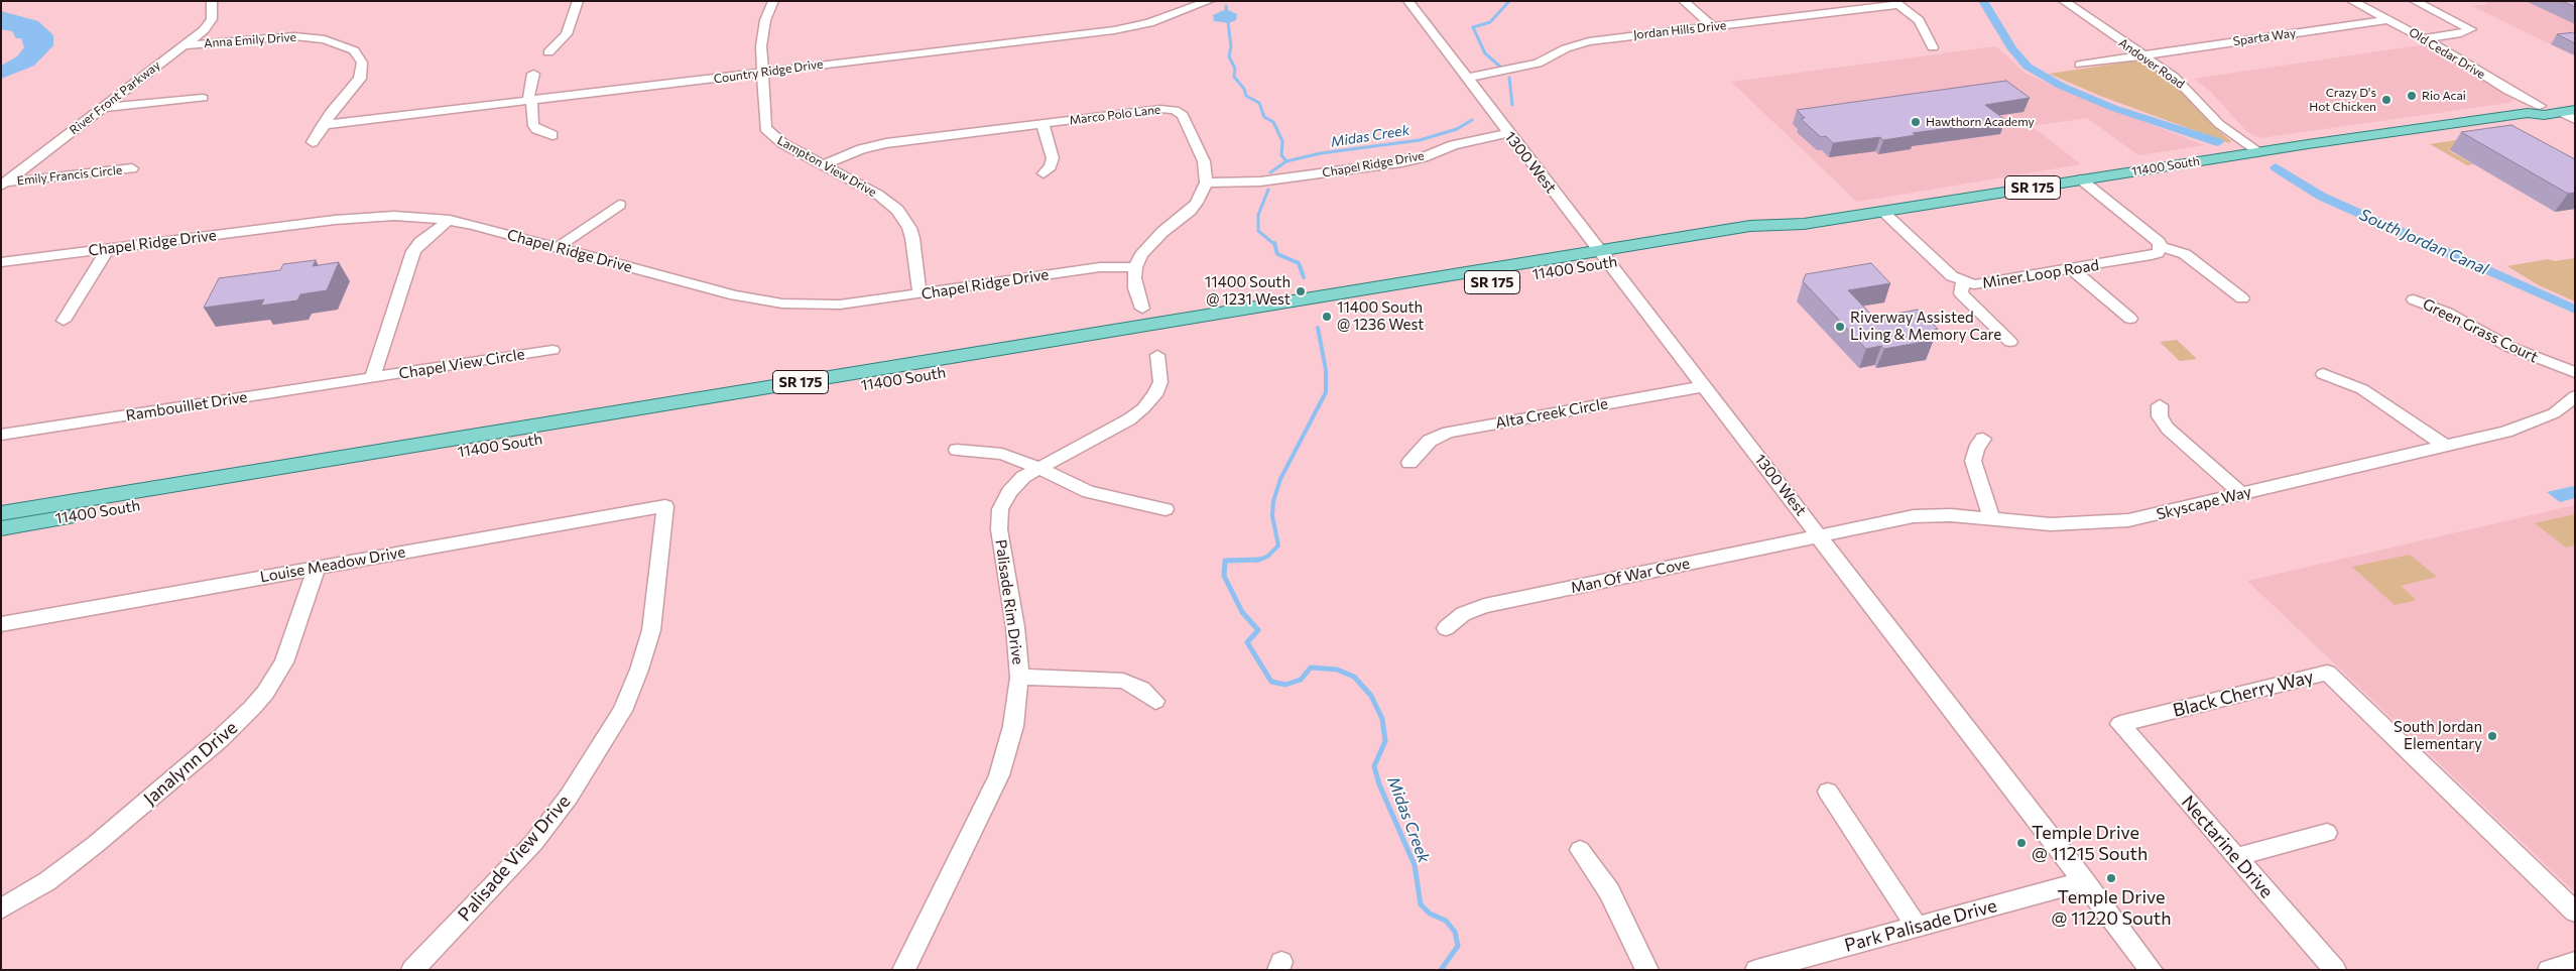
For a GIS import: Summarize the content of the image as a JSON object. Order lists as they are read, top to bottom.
{
  "streets": {
    "main road": ["11400 South", "SR 175"],
    "street": [
      "Jordan Hills Drive",
      "Sparta Way",
      "Anna Emily Drive",
      "Old Cedar Drive",
      "Andover Road",
      "Country Ridge Drive",
      "River Front Parkway",
      "Marco Polo Lane",
      "1300 West",
      "Chapel Ridge Drive",
      "Lampton View Drive",
      "Emily Francis Circle",
      "Miner Loop Road",
      "Green Grass Court",
      "Chapel View Circle",
      "Rambouillet Drive",
      "Alta Creek Circle",
      "Skyscape Way",
      "Louise Meadow Drive",
      "Man Of War Cove",
      "Palisade Rim Drive",
      "Black Cherry Way",
      "Janalynn Drive",
      "Nectarine Drive",
      "Palisade View Drive",
      "Park Palisade Drive"
    ]
  },
  "crossings": [
    ["Jordan Hills Drive", "1300 West"],
    ["Sparta Way", "Old Cedar Drive"],
    ["Sparta Way", "Andover Road"],
    ["Anna Emily Drive", "Country Ridge Drive"],
    ["Anna Emily Drive", "River Front Parkway"],
    ["Old Cedar Drive", "11400 South"],
    ["Andover Road", "11400 South"],
    ["Country Ridge Drive", "Lampton View Drive"],
    ["River Front Parkway", "Emily Francis Circle"],
    ["Marco Polo Lane", "Chapel Ridge Drive"],
    ["Marco Polo Lane", "Lampton View Drive"],
    ["1300 West", "Chapel Ridge Drive"],
    ["1300 West", "11400 South"],
    ["1300 West", "Alta Creek Circle"],
    ["1300 West", "Skyscape Way"],
    ["1300 West", "Man Of War Cove"],
    ["1300 West", "Park Palisade Drive"],
    ["Chapel Ridge Drive", "Lampton View Drive"],
    ["11400 South", "Miner Loop Road"],
    ["Chapel View Circle", "Rambouillet Drive"],
    ["Skyscape Way", "Man Of War Cove"],
    ["Louise Meadow Drive", "Janalynn Drive"],
    ["Louise Meadow Drive", "Palisade View Drive"],
    ["Black Cherry Way", "Nectarine Drive"]
  ],
  "water": ["Midas Creek", "South Jordan Canal"],
  "places": [
    "Rio Acai",
    "Crazy D's Hot Chicken",
    "Hawthorn Academy",
    "11400 South @ 1231 West",
    "11400 South @ 1236 West",
    "Riverway Assisted Living & Memory Care",
    "South Jordan Elementary",
    "Temple Drive @ 11215 South",
    "Temple Drive @ 11220 South"
  ]
}
